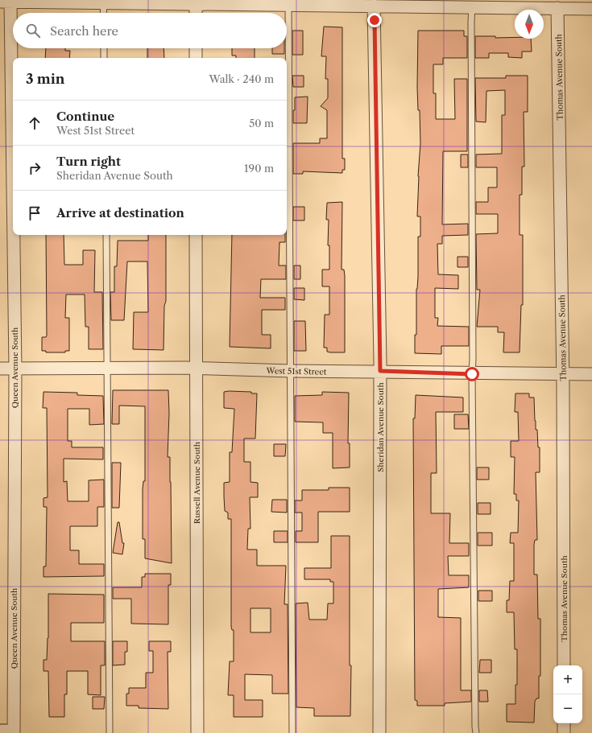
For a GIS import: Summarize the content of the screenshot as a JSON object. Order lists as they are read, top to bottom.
{
  "streets": {
    "street": [
      "Thomas Avenue South",
      "Queen Avenue South",
      "West 51st Street",
      "Sheridan Avenue South",
      "Russell Avenue South"
    ]
  },
  "crossings": [
    ["Thomas Avenue South", "West 51st Street"],
    ["Queen Avenue South", "West 51st Street"],
    ["West 51st Street", "Sheridan Avenue South"],
    ["West 51st Street", "Russell Avenue South"]
  ],
  "north": "bottom",
  "page": {
    "search": "Search here",
    "heading": ["3 min", "Walk · 240 m"],
    "list": [
      ["Continue", "West 51st Street", "50 m"],
      ["Turn right", "Sheridan Avenue South", "190 m"],
      "Arrive at destination"
    ],
    "map_buttons": ["+", "−"]
  }
}
